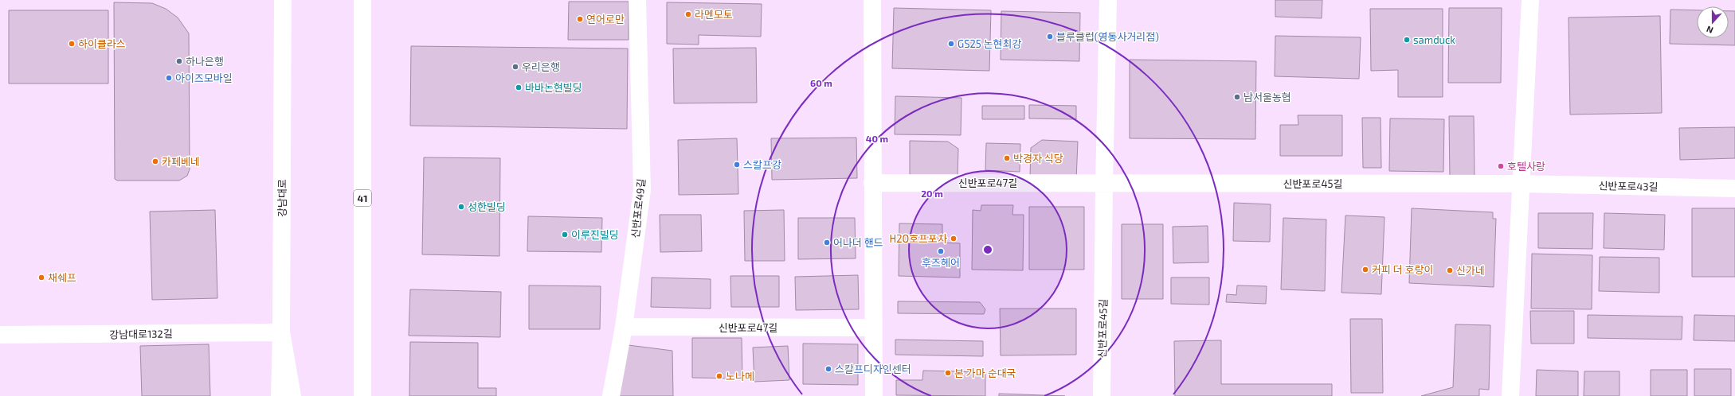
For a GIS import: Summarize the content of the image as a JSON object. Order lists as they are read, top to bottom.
{
  "streets": {
    "street": [
      "신반포로47길",
      "신반포로45길",
      "신반포로43길",
      "강남대로",
      "41",
      "신반포로49길",
      "강남대로132길"
    ]
  },
  "crossings": [
    ["신반포로47길", "신반포로45길"],
    ["신반포로47길", "신반포로49길"],
    ["신반포로45길", "신반포로43길"],
    ["강남대로", "강남대로132길"]
  ],
  "places": [
    "라멘모토",
    "연어로만",
    "블루클럽(영동사거리점)",
    "samduck",
    "하이클라스",
    "GS25 논현최강",
    "하나은행",
    "우리은행",
    "아이즈모바일",
    "바바논현빌딩",
    "남서울농협",
    "박경자 식당",
    "카페베네",
    "스칼프강",
    "호텔사랑",
    "성한빌딩",
    "이루진빌딩",
    "H2O호프포차",
    "어나더 핸드",
    "후즈헤어",
    "커피 더 호랑이",
    "신가네",
    "채쉐프",
    "스칼프디자인센터",
    "본 가마 순대국",
    "노나메"
  ],
  "north": "bottom",
  "rings": ["60 m", "40 m", "20 m"]
}
